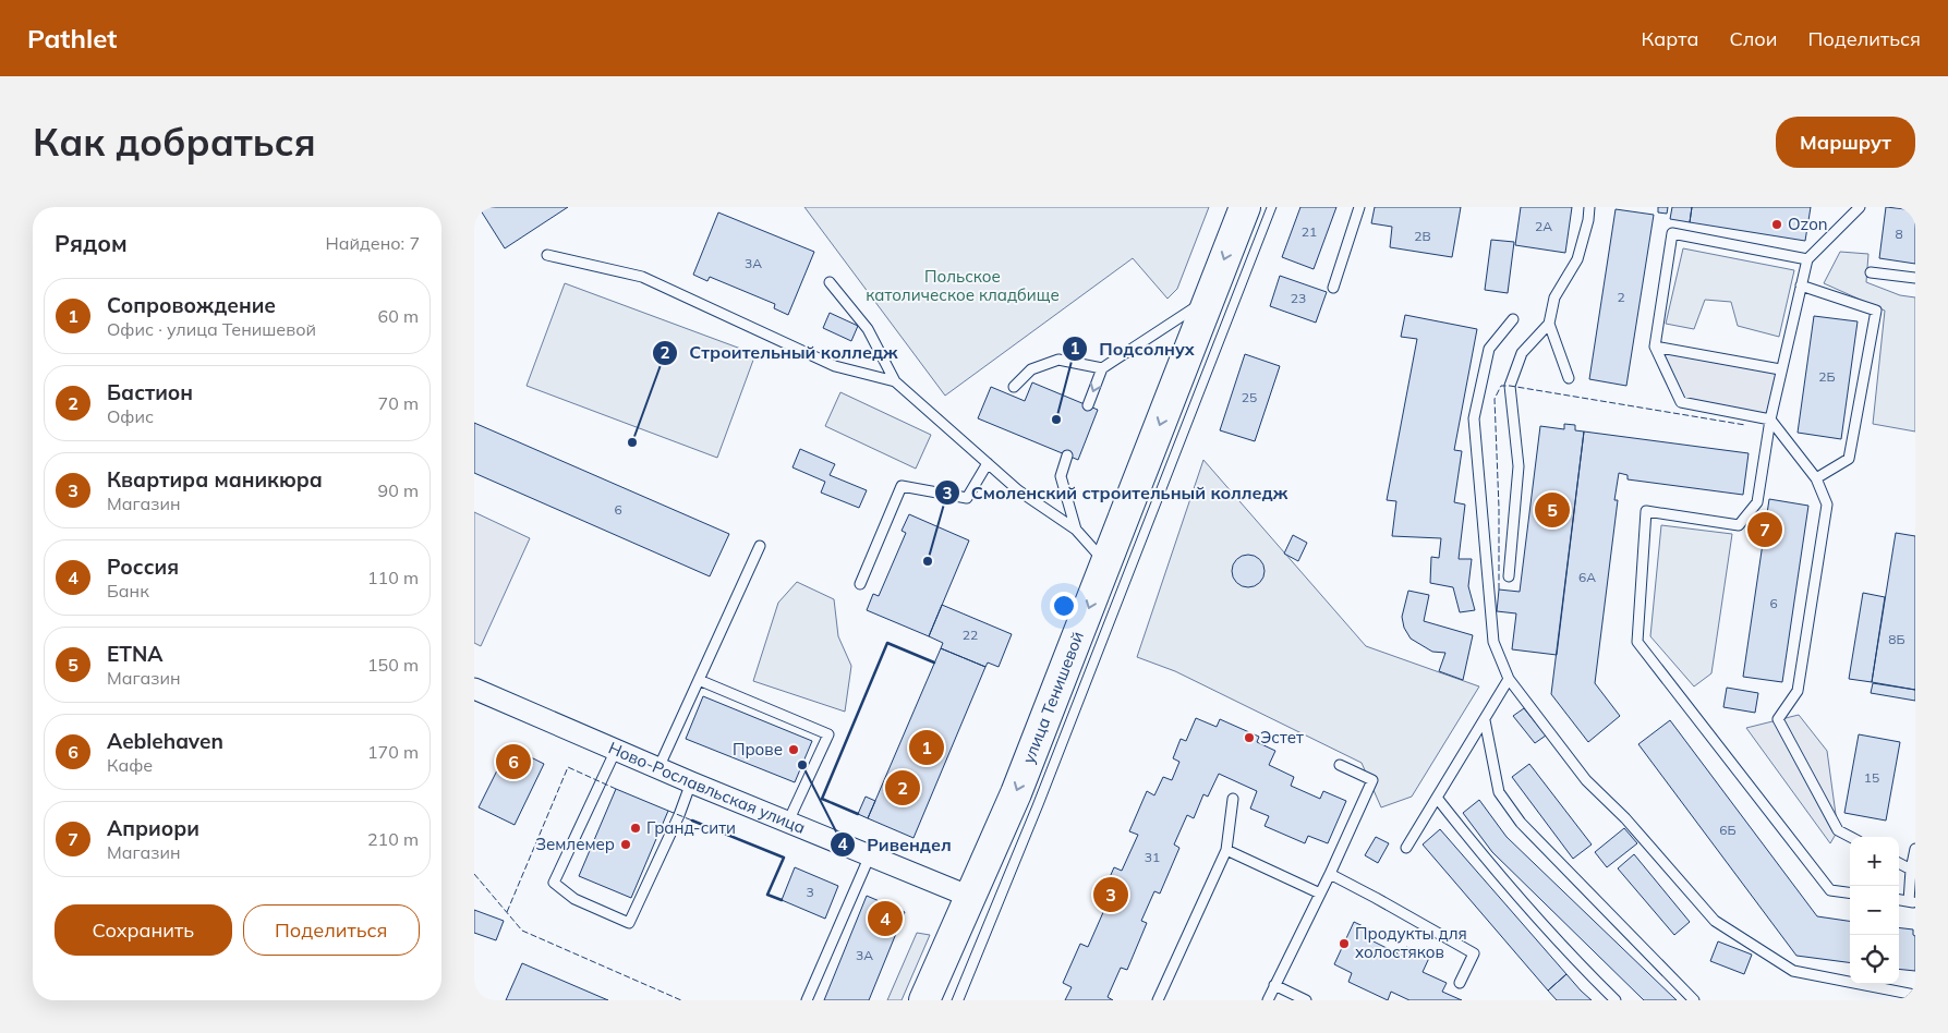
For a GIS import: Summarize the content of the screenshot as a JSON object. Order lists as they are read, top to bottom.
{
  "streets": {
    "main road": ["улица Тенишевой"],
    "street": ["Ново-Рославльская улица"]
  },
  "crossings": [
    ["улица Тенишевой", "Ново-Рославльская улица"]
  ],
  "one_way": ["улица Тенишевой"],
  "parks": ["Польское католическое кладбище"],
  "places": [
    "Ozon",
    "Подсолнух",
    "Строительный колледж",
    "Смоленский строительный колледж",
    "Эстет",
    "Прове",
    "Ривендел",
    "Гранд-сити",
    "Землемер",
    "Продукты для холостяков"
  ],
  "house_numbers": [
    "2А",
    "21",
    "8",
    "2В",
    "3А",
    "2",
    "23",
    "2Б",
    "25",
    "6",
    "6А",
    "6",
    "22",
    "8Б",
    "15",
    "6Б",
    "31",
    "3",
    "3А"
  ],
  "page": {
    "header": "Pathlet",
    "nav": ["Карта", "Слои", "Поделиться"],
    "buttons": [
      "Маршрут",
      ["Сохранить", "Поделиться"]
    ],
    "title": "Как добраться",
    "heading": ["Рядом", "Найдено: 7"],
    "list": [
      {
        "mark": "1",
        "name": "Сопровождение",
        "note": "Офис · улица Тенишевой",
        "value": "60 m"
      },
      {
        "mark": "2",
        "name": "Бастион",
        "note": "Офис",
        "value": "70 m"
      },
      {
        "mark": "3",
        "name": "Квартира маникюра",
        "note": "Магазин",
        "value": "90 m"
      },
      {
        "mark": "4",
        "name": "Россия",
        "note": "Банк",
        "value": "110 m"
      },
      {
        "mark": "5",
        "name": "ETNA",
        "note": "Магазин",
        "value": "150 m"
      },
      {
        "mark": "6",
        "name": "Aeblehaven",
        "note": "Кафе",
        "value": "170 m"
      },
      {
        "mark": "7",
        "name": "Априори",
        "note": "Магазин",
        "value": "210 m"
      }
    ],
    "pins": [
      "5",
      "7",
      "1",
      "6",
      "2",
      "3",
      "4"
    ],
    "map_buttons": ["+", "−"]
  }
}
